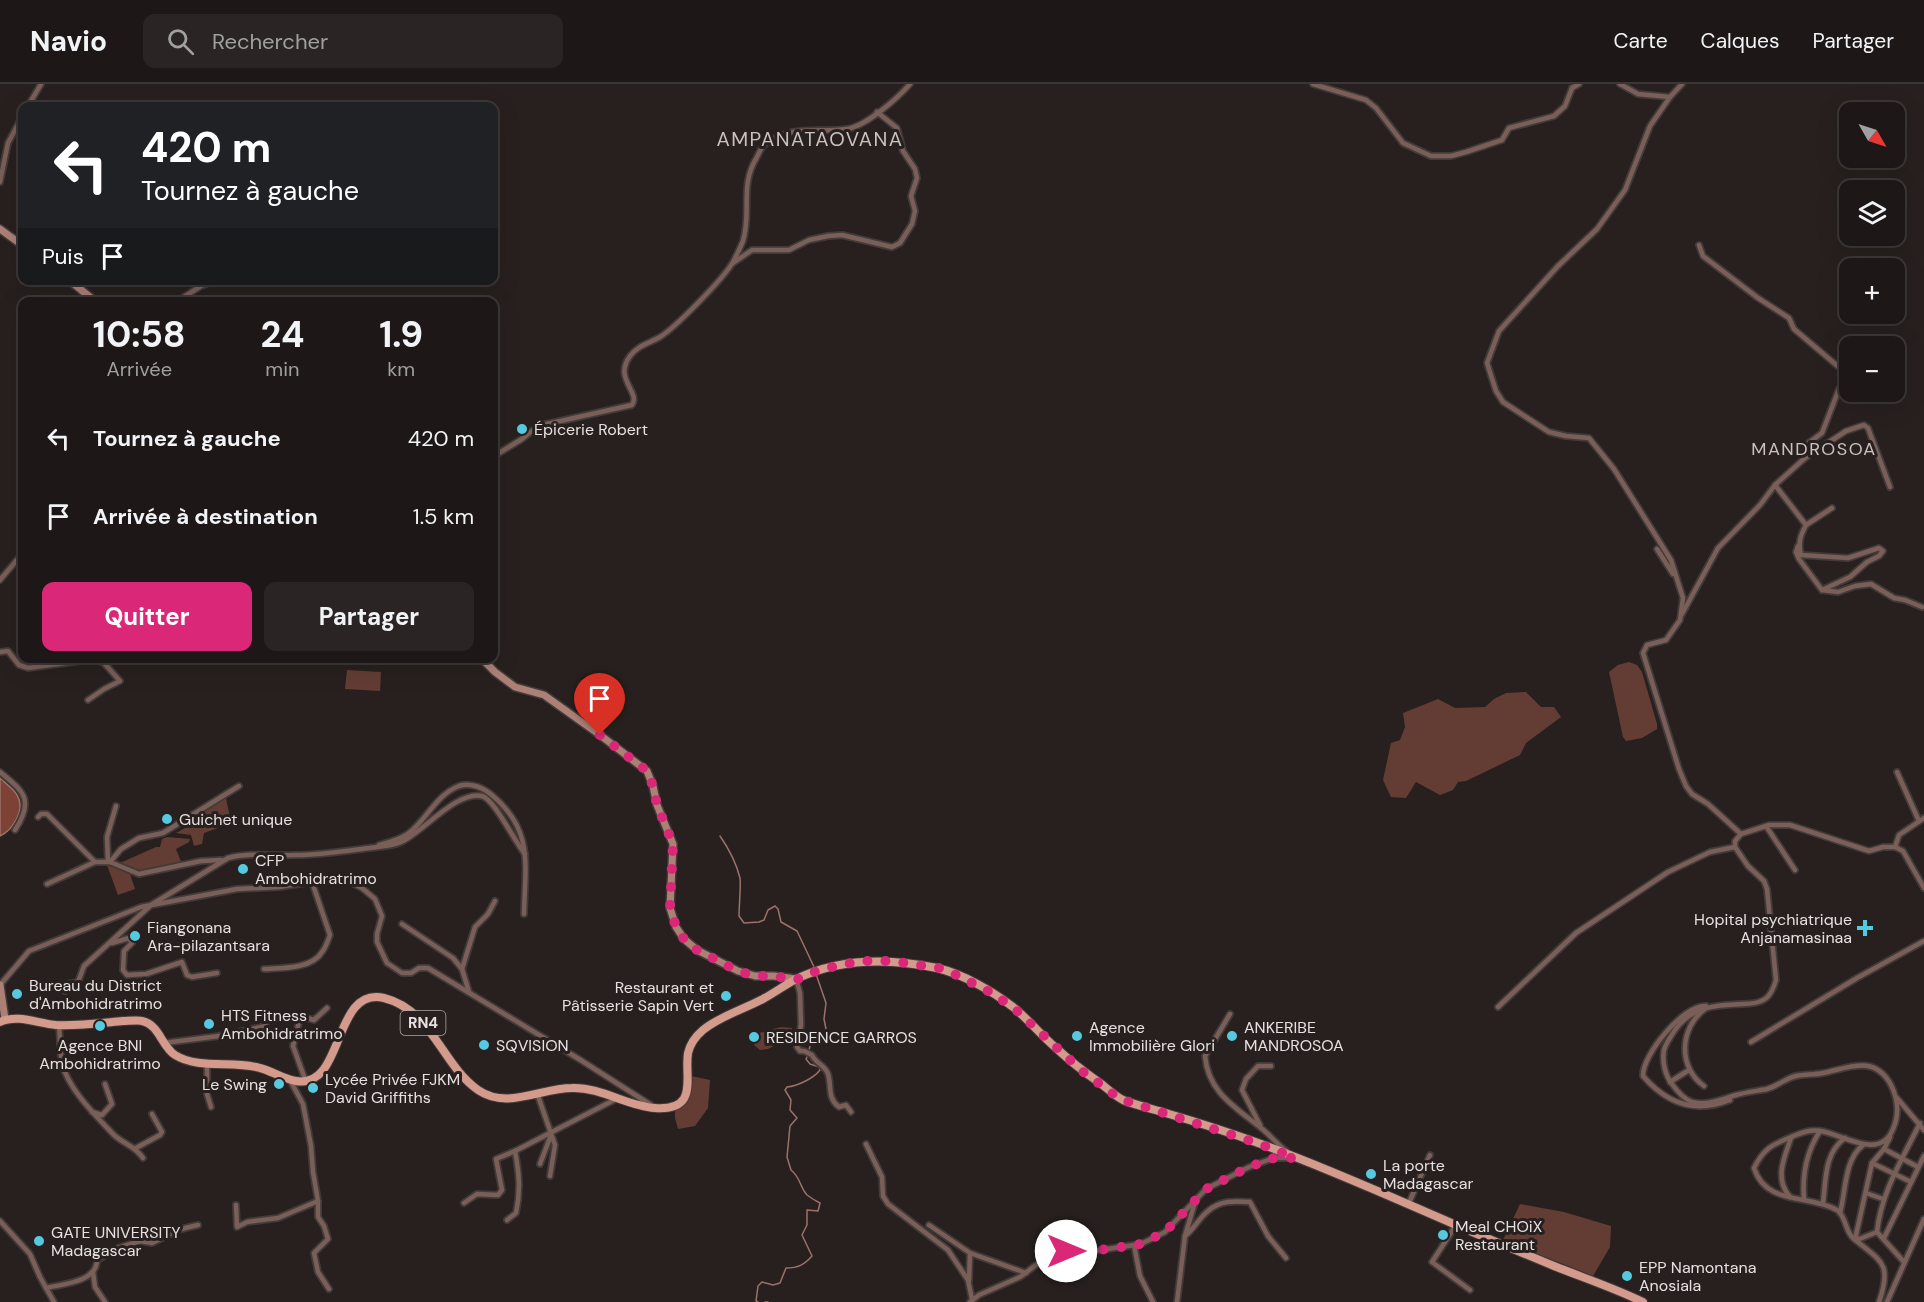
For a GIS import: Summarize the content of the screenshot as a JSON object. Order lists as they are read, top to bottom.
{
  "streets": {
    "main road": ["RN4"]
  },
  "districts": ["AMPANATAOVANA", "MANDROSOA"],
  "places": {
    "other": [
      "Épicerie Robert",
      "Guichet unique",
      "CFP Ambohidratrimo",
      "Fiangonana Ara-pilazantsara",
      "Bureau du District d'Ambohidratrimo",
      "Restaurant et Pâtisserie Sapin Vert",
      "HTS Fitness Ambohidratrimo",
      "Agence BNI Ambohidratrimo",
      "Agence Immobilière Glori",
      "ANKERIBE MANDROSOA",
      "RESIDENCE GARROS",
      "SQVISION",
      "Le Swing",
      "Lycée Privée FJKM David Griffiths",
      "La porte Madagascar",
      "Meal CHOiX Restaurant",
      "GATE UNIVERSITY Madagascar",
      "EPP Namontana Anosiala"
    ],
    "health": ["Hopital psychiatrique Anjanamasinaa"]
  },
  "north": "bottom right",
  "page": {
    "header": "Navio",
    "search": "Rechercher",
    "nav": ["Carte", "Calques", "Partager"],
    "map_buttons": ["+", "−"],
    "turn": ["420 m", "Tournez à gauche"],
    "then": "Puis",
    "eta": [
      "10:58",
      "Arrivée",
      "24",
      "min",
      "1.9",
      "km"
    ],
    "list": [
      {
        "name": "Tournez à gauche",
        "value": "420 m"
      },
      {
        "name": "Arrivée à destination",
        "value": "1.5 km"
      }
    ],
    "buttons": ["Quitter", "Partager"]
  }
}
